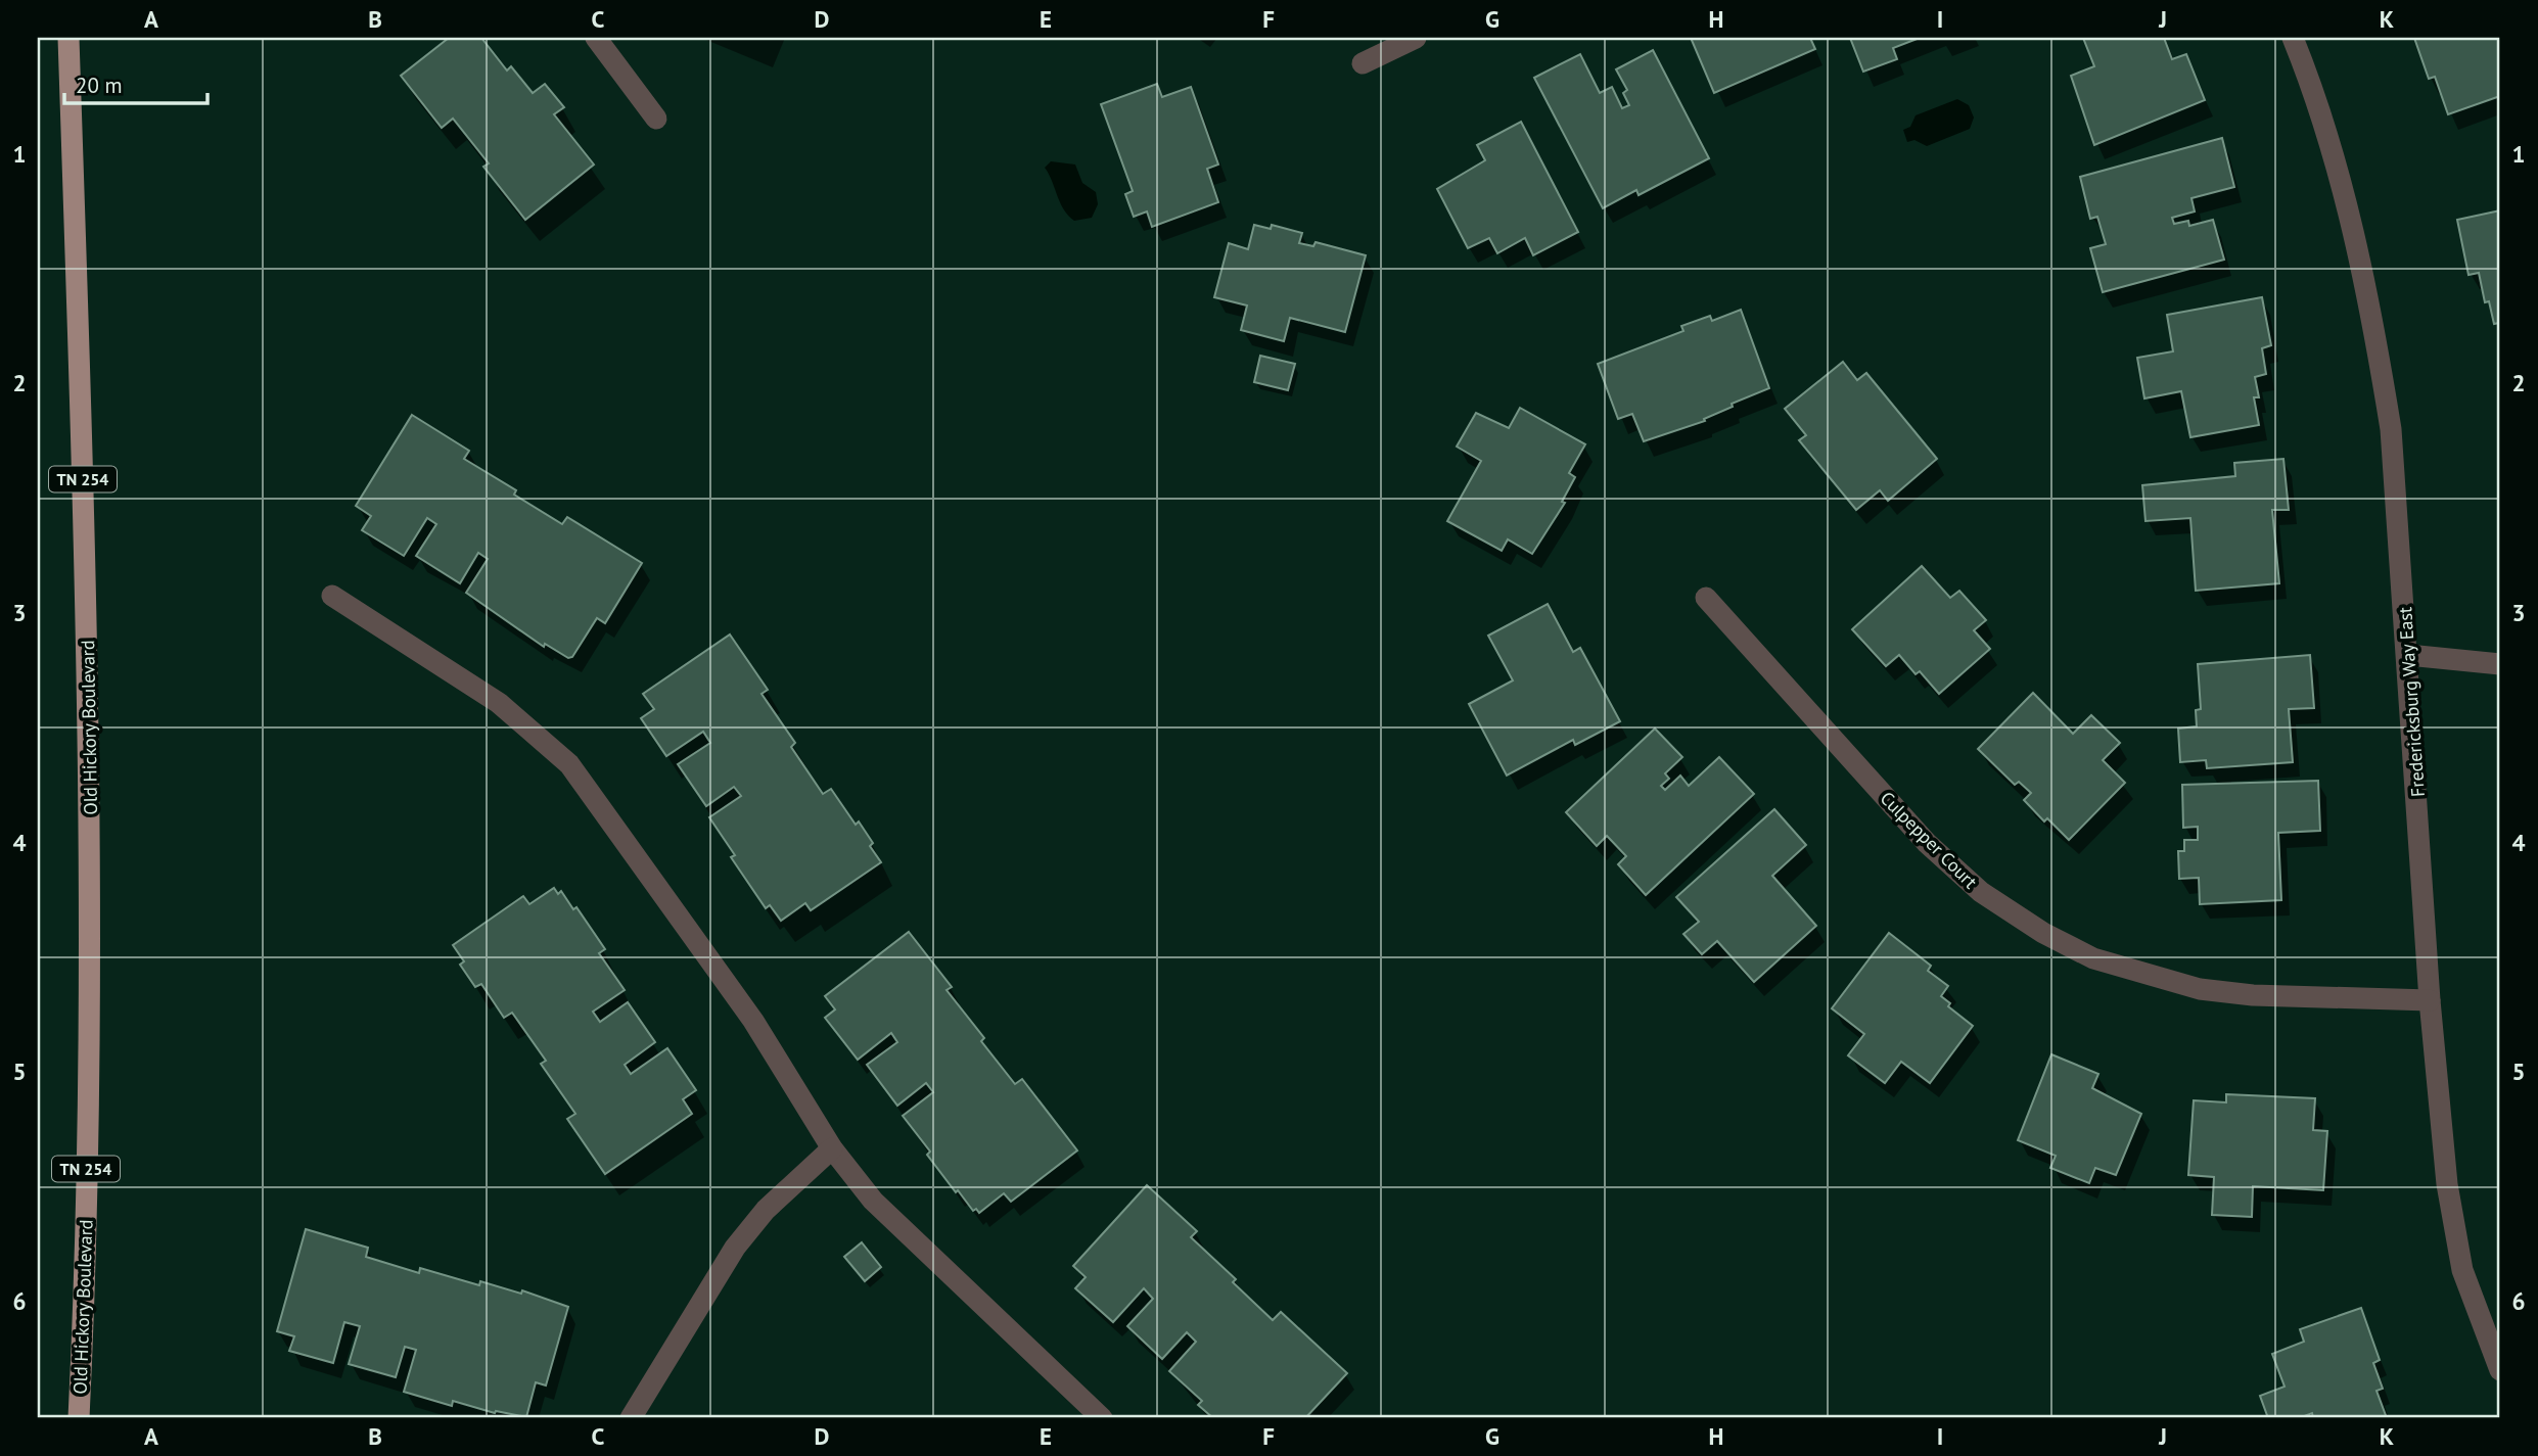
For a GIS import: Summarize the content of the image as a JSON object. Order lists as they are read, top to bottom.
{
  "streets": {
    "main road": ["TN 254", "Old Hickory Boulevard"],
    "street": ["Fredericksburg Way East", "Culpepper Court"]
  },
  "crossings": [
    ["Fredericksburg Way East", "Culpepper Court"]
  ],
  "scale_bar": "20 m",
  "grid": {
    "columns": [
      "A",
      "B",
      "C",
      "D",
      "E",
      "F",
      "G",
      "H",
      "I",
      "J",
      "K"
    ],
    "rows": [
      "1",
      "2",
      "3",
      "4",
      "5",
      "6"
    ]
  }
}
